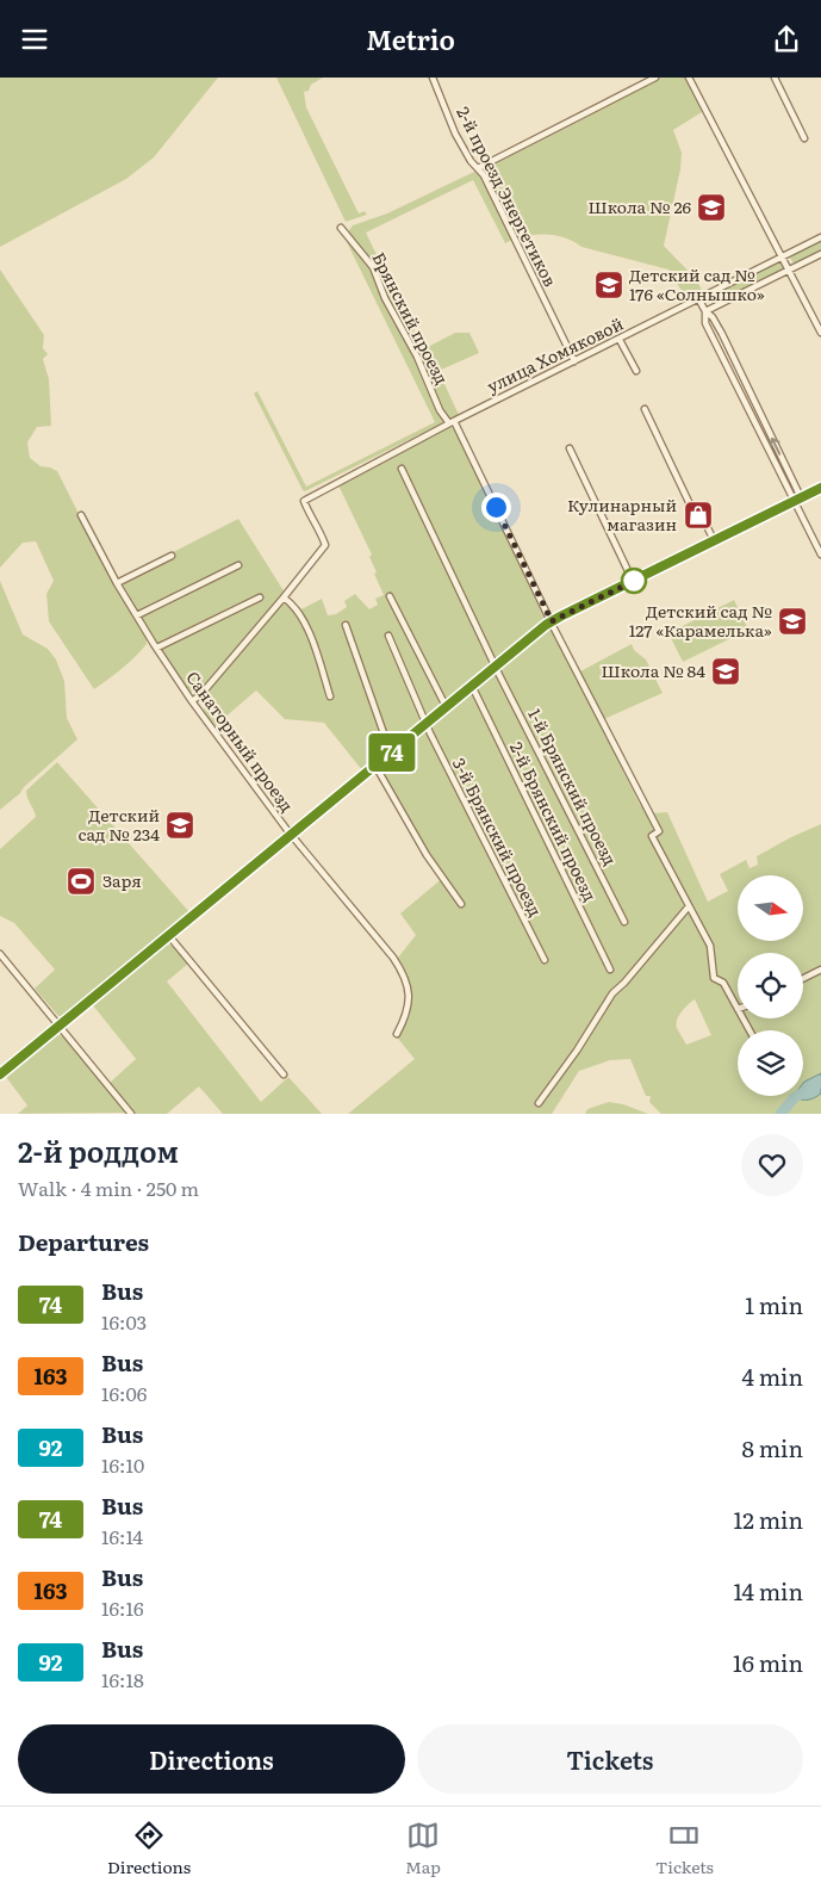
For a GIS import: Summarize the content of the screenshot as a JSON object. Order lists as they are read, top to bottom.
{
  "streets": {
    "street": [
      "2-й проезд Энергетиков",
      "Брянский проезд",
      "улица Хомяковой",
      "Санаторный проезд",
      "1-й Брянский проезд",
      "2-й Брянский проезд",
      "3-й Брянский проезд"
    ]
  },
  "crossings": [
    ["2-й проезд Энергетиков", "улица Хомяковой"],
    ["Брянский проезд", "улица Хомяковой"]
  ],
  "places": {
    "school or university": [
      "Школа № 26",
      "Детский сад № 176 «Солнышко»",
      "Детский сад № 127 «Карамелька»",
      "Школа № 84",
      "Детский сад № 234"
    ],
    "shop": ["Кулинарный магазин"],
    "sports": ["Заря"]
  },
  "lines": ["bus line 74"],
  "north": "right",
  "page": {
    "header": "Metrio",
    "on_map": "74",
    "heading": [
      ["2-й роддом", "Walk · 4 min · 250 m"],
      "Departures"
    ],
    "list": [
      {
        "mark": "74",
        "name": "Bus",
        "note": "16:03",
        "value": "1 min"
      },
      {
        "mark": "163",
        "name": "Bus",
        "note": "16:06",
        "value": "4 min"
      },
      {
        "mark": "92",
        "name": "Bus",
        "note": "16:10",
        "value": "8 min"
      },
      {
        "mark": "74",
        "name": "Bus",
        "note": "16:14",
        "value": "12 min"
      },
      {
        "mark": "163",
        "name": "Bus",
        "note": "16:16",
        "value": "14 min"
      },
      {
        "mark": "92",
        "name": "Bus",
        "note": "16:18",
        "value": "16 min"
      }
    ],
    "buttons": ["Directions", "Tickets"],
    "tabs": ["Directions", "Map", "Tickets"]
  }
}
